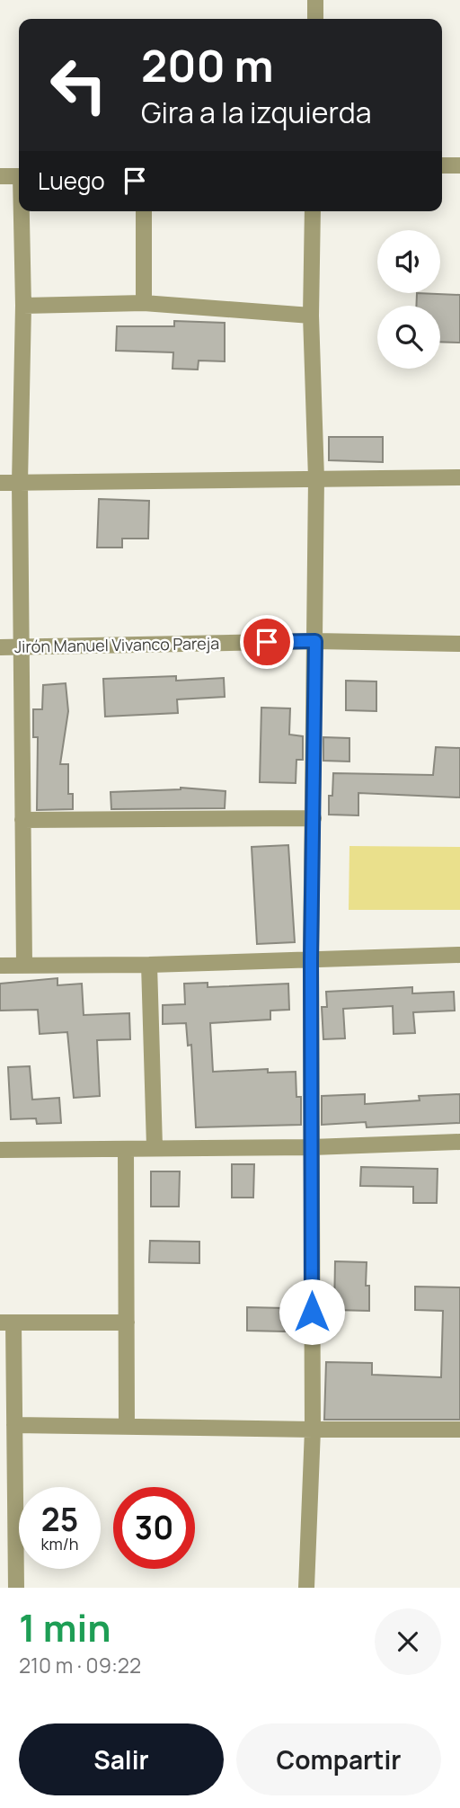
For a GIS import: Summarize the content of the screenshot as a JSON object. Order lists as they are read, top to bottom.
{
  "streets": {
    "street": ["Jirón Manuel Vivanco Pareja"]
  },
  "page": {
    "turn": ["200 m", "Gira a la izquierda"],
    "then": "Luego",
    "speed": "25 km/h",
    "limit": "30",
    "heading": ["1 min", "210 m · 09:22"],
    "buttons": ["Salir", "Compartir"]
  }
}
